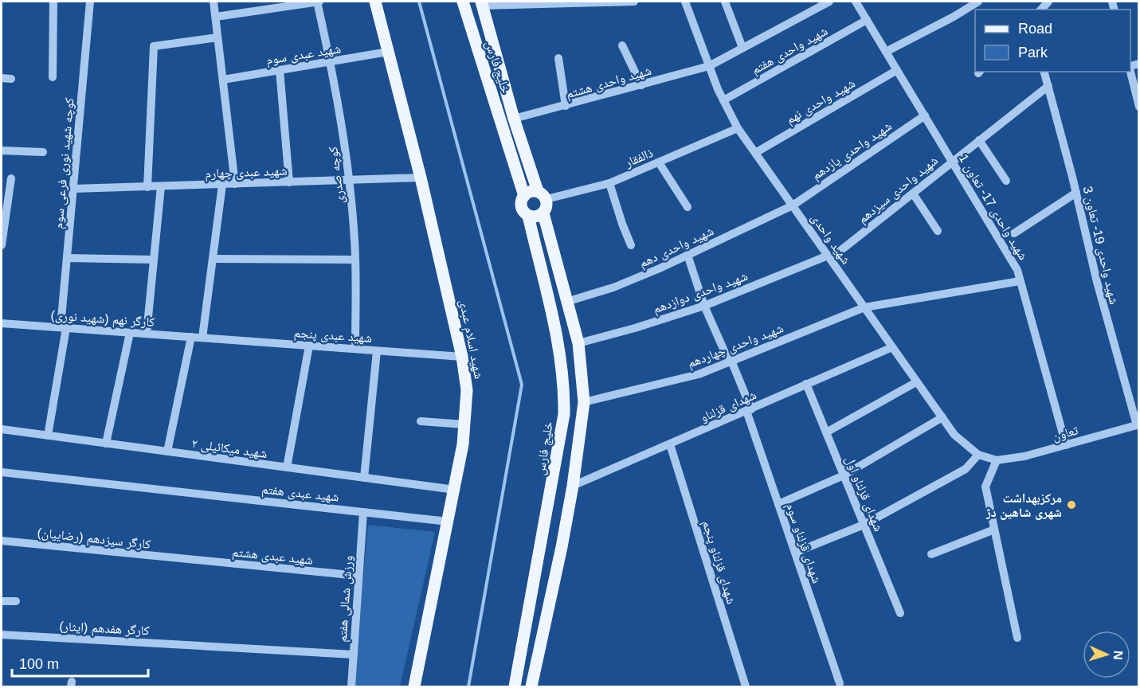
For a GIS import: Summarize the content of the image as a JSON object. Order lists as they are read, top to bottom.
{
  "streets": {
    "main road": ["خلیج فارس", "شهید اسلام عبدی"],
    "street": [
      "شهید واحدی هفتم",
      "شهید عبدی سوم",
      "شهید واحدی هشتم",
      "شهید واحدی نهم",
      "شهید واحدی یازدهم",
      "ذالفقار",
      "کوچه شهید نوری فرعی سوم",
      "شهید عبدی چهارم",
      "کوچه صدری",
      "شهید واحدی سیزدهم",
      "شهید واحدی 17- تعاون 1",
      "شهید واحدی",
      "شهید واحدی 19- تعاون 3",
      "شهید واحدی دهم",
      "شهید واحدی دوازدهم",
      "کارگر نهم (شهید نوری)",
      "شهید عبدی پنجم",
      "شهید واحدی چهاردهم",
      "شهدای قزلناو",
      "تعاون",
      "شهید میکائیلی ۲",
      "شهید عبدی هفتم",
      "شهدای قزلناو اول",
      "کارگر سیزدهم (رضاییان)",
      "شهدای قزلناو سوم",
      "شهید عبدی هشتم",
      "شهدای قزلناو پنجم",
      "ورزش شمالی هفتم",
      "کارگر هفدهم (ایثار)"
    ]
  },
  "crossings": [
    ["شهید واحدی هفتم", "شهید واحدی 17- تعاون 1"],
    ["شهید واحدی هفتم", "شهید واحدی"],
    ["شهید عبدی سوم", "کوچه صدری"],
    ["شهید عبدی سوم", "شهید اسلام عبدی"],
    ["خلیج فارس", "شهید واحدی هشتم"],
    ["خلیج فارس", "ذالفقار"],
    ["شهید واحدی هشتم", "شهید واحدی"],
    ["شهید واحدی نهم", "شهید واحدی 17- تعاون 1"],
    ["شهید واحدی نهم", "شهید واحدی"],
    ["شهید واحدی یازدهم", "شهید واحدی 17- تعاون 1"],
    ["شهید واحدی یازدهم", "شهید واحدی"],
    ["شهید واحدی یازدهم", "شهید واحدی دهم"],
    ["ذالفقار", "شهید واحدی"],
    ["کوچه شهید نوری فرعی سوم", "شهید عبدی چهارم"],
    ["کوچه شهید نوری فرعی سوم", "کارگر نهم (شهید نوری)"],
    ["کوچه شهید نوری فرعی سوم", "شهید میکائیلی ۲"],
    ["شهید عبدی چهارم", "کوچه صدری"],
    ["شهید عبدی چهارم", "شهید اسلام عبدی"],
    ["کوچه صدری", "شهید عبدی پنجم"],
    ["شهید واحدی سیزدهم", "شهید واحدی 17- تعاون 1"],
    ["شهید واحدی سیزدهم", "شهید واحدی"],
    ["شهید واحدی سیزدهم", "شهید واحدی 19- تعاون 3"],
    ["شهید واحدی سیزدهم", "شهید واحدی دوازدهم"],
    ["شهید واحدی 17- تعاون 1", "شهید واحدی چهاردهم"],
    ["شهید واحدی 17- تعاون 1", "تعاون"],
    ["شهید واحدی", "شهید واحدی دهم"],
    ["شهید واحدی", "شهید واحدی دوازدهم"],
    ["شهید واحدی", "شهید واحدی چهاردهم"],
    ["شهید واحدی", "شهدای قزلناو"],
    ["شهید واحدی", "تعاون"],
    ["شهید واحدی 19- تعاون 3", "تعاون"],
    ["شهید واحدی دهم", "شهدای قزلناو سوم"],
    ["شهید واحدی دوازدهم", "شهدای قزلناو سوم"],
    ["کارگر نهم (شهید نوری)", "شهید عبدی پنجم"],
    ["شهید عبدی پنجم", "شهید اسلام عبدی"],
    ["شهید اسلام عبدی", "شهید میکائیلی ۲"],
    ["شهید اسلام عبدی", "شهید عبدی هفتم"],
    ["شهید واحدی چهاردهم", "شهدای قزلناو سوم"],
    ["شهدای قزلناو", "شهدای قزلناو اول"],
    ["شهدای قزلناو", "شهدای قزلناو سوم"],
    ["شهدای قزلناو", "شهدای قزلناو پنجم"],
    ["شهید عبدی هفتم", "ورزش شمالی هفتم"],
    ["کارگر سیزدهم (رضاییان)", "شهید عبدی هشتم"],
    ["شهید عبدی هشتم", "ورزش شمالی هفتم"],
    ["ورزش شمالی هفتم", "کارگر هفدهم (ایثار)"]
  ],
  "places": ["مرکزبهداشت شهری شاهین دژ"],
  "legend": ["Road", "Park"],
  "scale_bar": "100 m",
  "north": "right"
}
